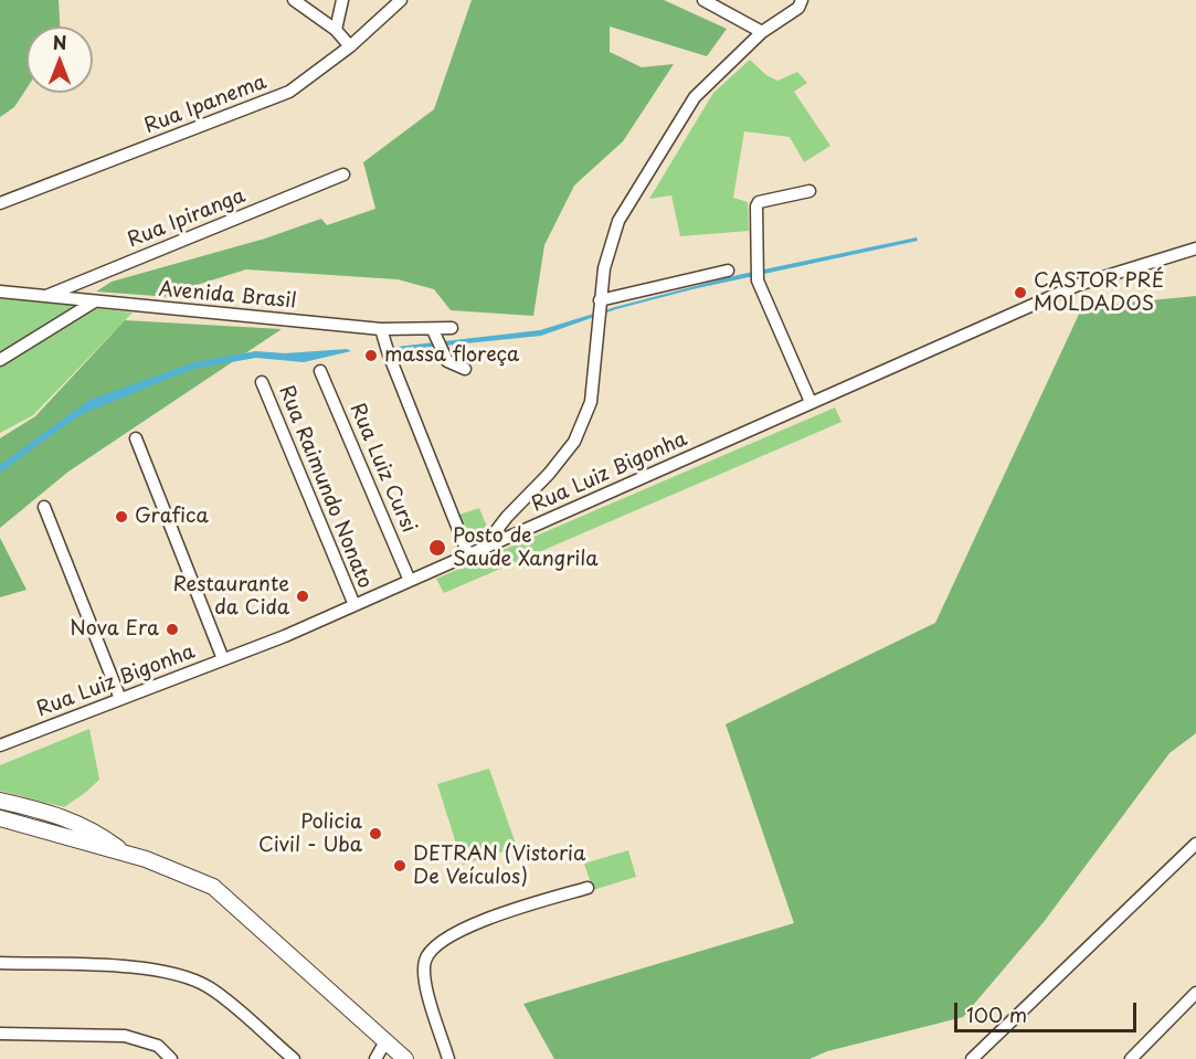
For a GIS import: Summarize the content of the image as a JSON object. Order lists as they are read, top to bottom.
{
  "streets": {
    "street": [
      "Rua Ipanema",
      "Rua Ipiranga",
      "Avenida Brasil",
      "Rua Luiz Cursi",
      "Rua Luiz Bigonha",
      "Rua Raimundo Nonato"
    ]
  },
  "crossings": [
    ["Rua Ipiranga", "Avenida Brasil"],
    ["Rua Luiz Cursi", "Rua Luiz Bigonha"],
    ["Rua Luiz Bigonha", "Rua Raimundo Nonato"]
  ],
  "places": [
    "CASTOR PRÉ MOLDADOS",
    "massa floreça",
    "Grafica",
    "Posto de Saude Xangrila",
    "Restaurante da Cida",
    "Nova Era",
    "Policia Civil - Uba",
    "DETRAN (Vistoria De Veículos)"
  ],
  "scale_bar": "100 m",
  "north": "top"
}
